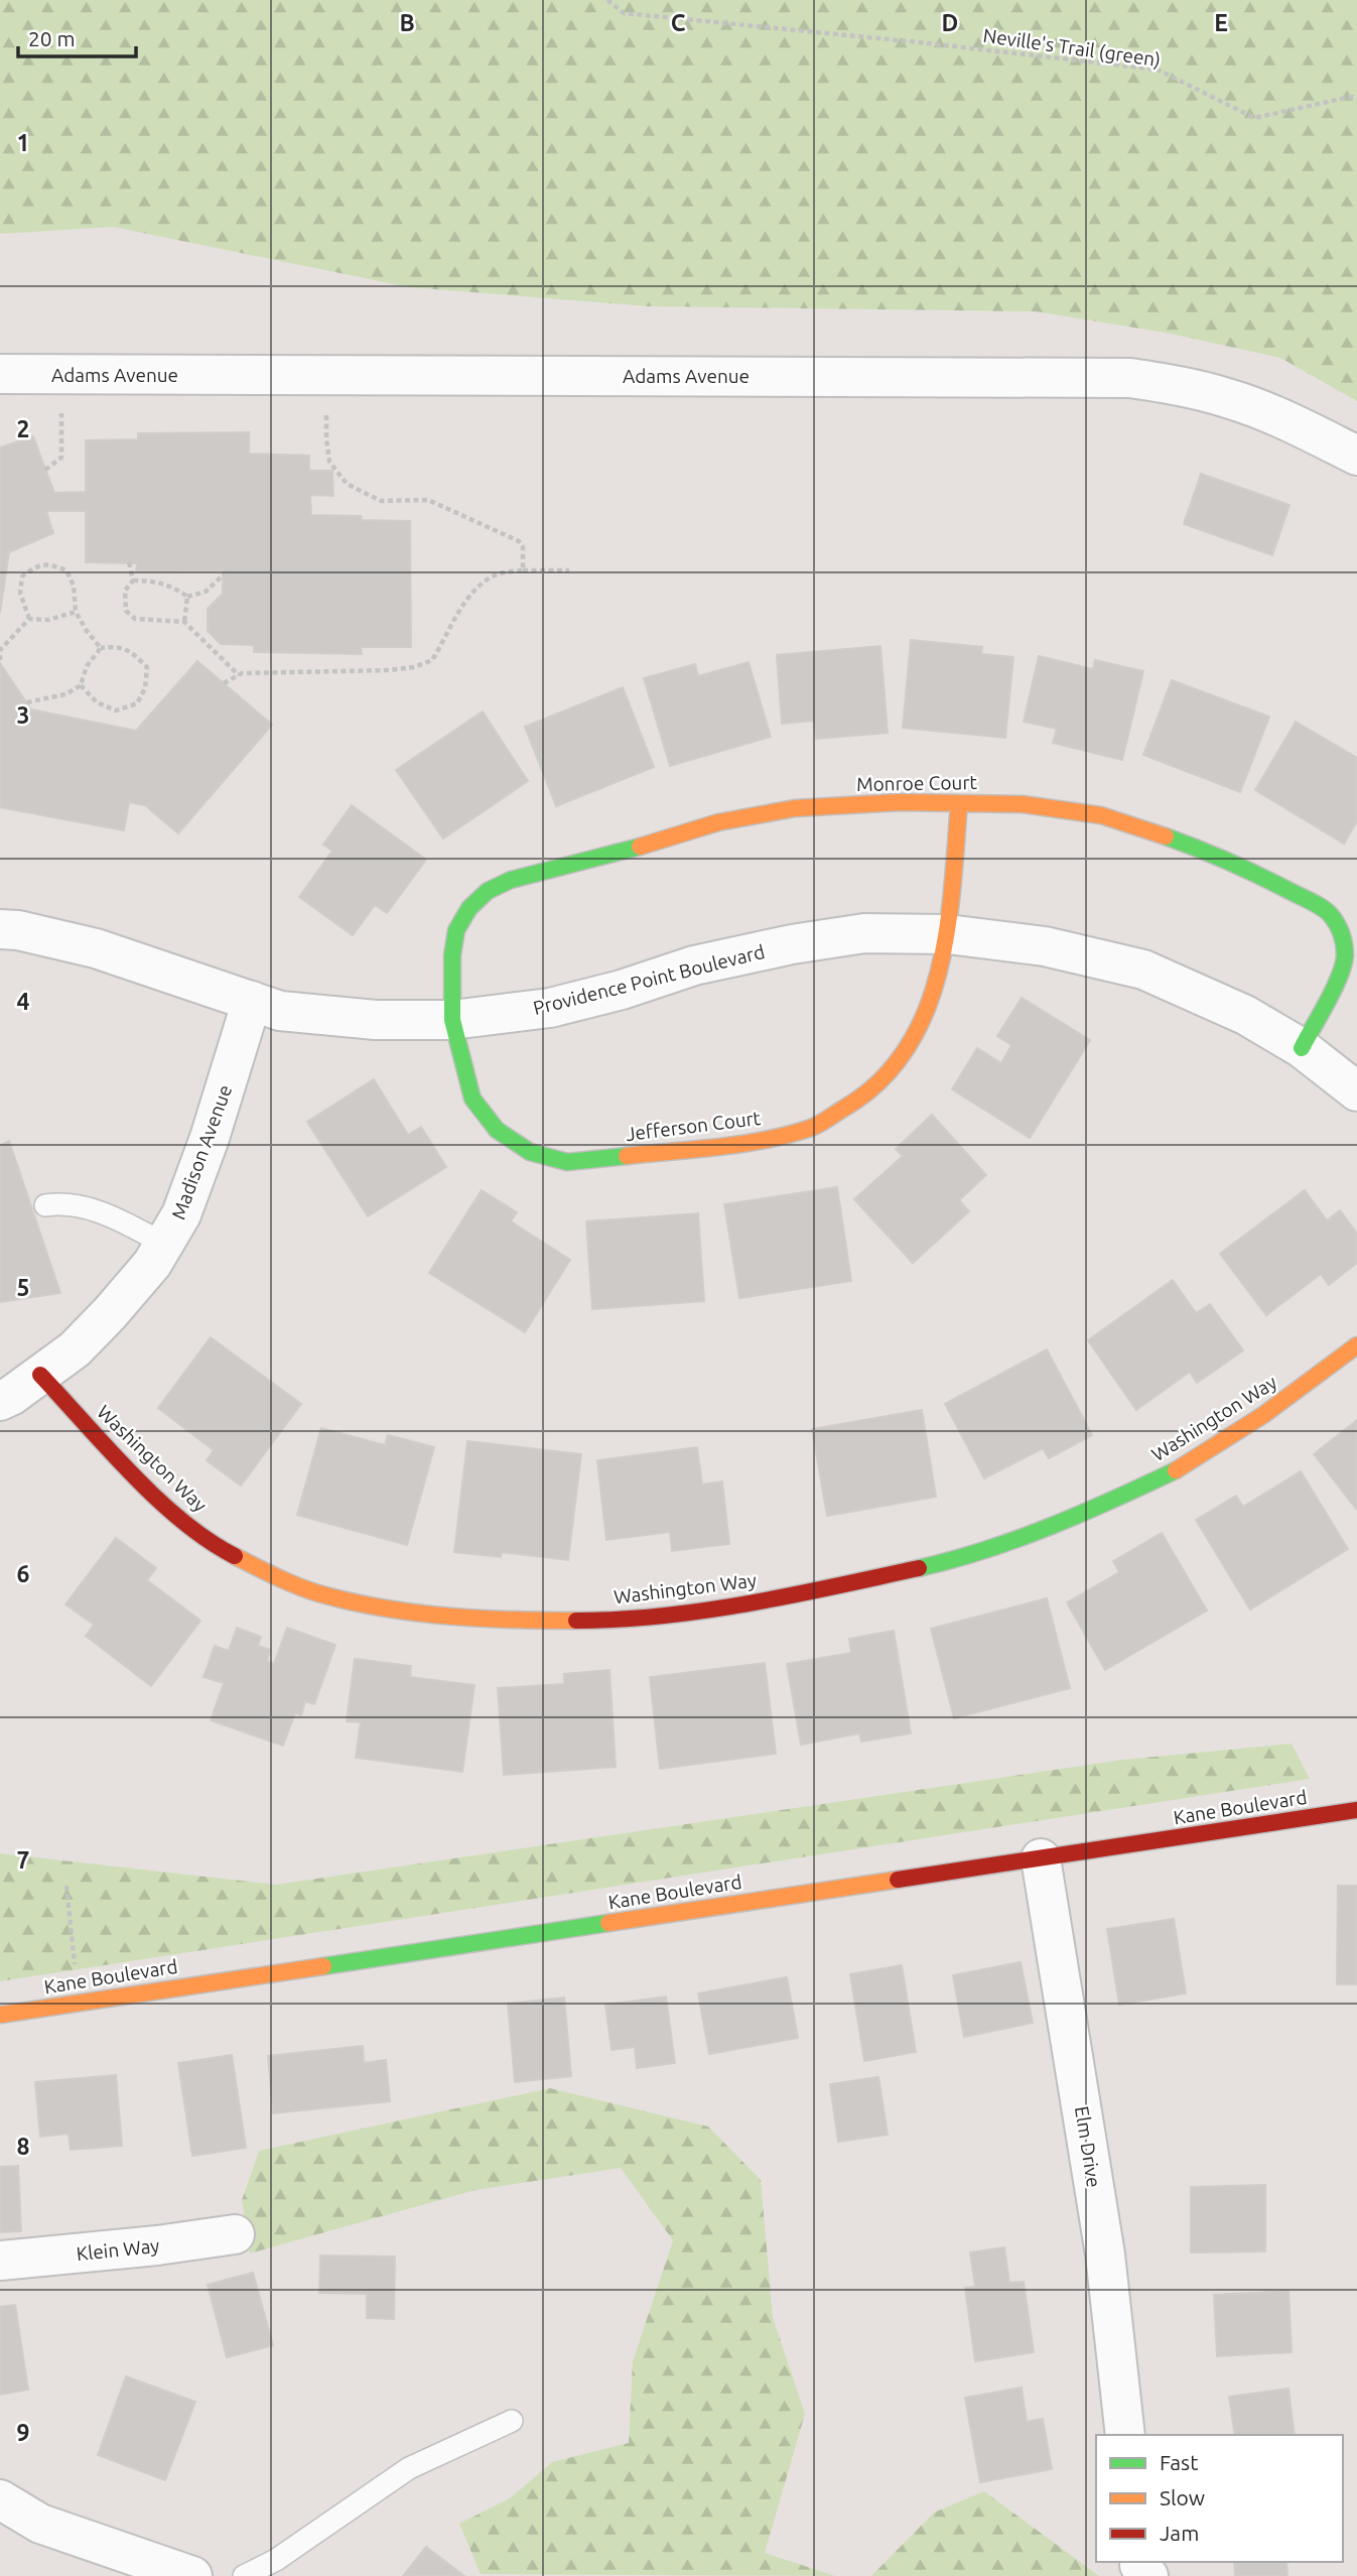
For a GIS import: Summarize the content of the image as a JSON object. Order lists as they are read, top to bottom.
{
  "streets": {
    "street": [
      "Adams Avenue",
      "Monroe Court",
      "Providence Point Boulevard",
      "Jefferson Court",
      "Madison Avenue",
      "Washington Way",
      "Kane Boulevard",
      "Elm Drive",
      "Klein Way"
    ],
    "path": ["Neville's Trail (green)"]
  },
  "crossings": [
    ["Monroe Court", "Providence Point Boulevard"],
    ["Monroe Court", "Jefferson Court"],
    ["Providence Point Boulevard", "Jefferson Court"],
    ["Providence Point Boulevard", "Madison Avenue"],
    ["Madison Avenue", "Washington Way"],
    ["Kane Boulevard", "Elm Drive"]
  ],
  "legend": ["Fast", "Slow", "Jam"],
  "scale_bar": "20 m",
  "grid": {
    "columns": [
      "B",
      "C",
      "D",
      "E"
    ],
    "rows": [
      "1",
      "2",
      "3",
      "4",
      "5",
      "6",
      "7",
      "8",
      "9"
    ]
  }
}
